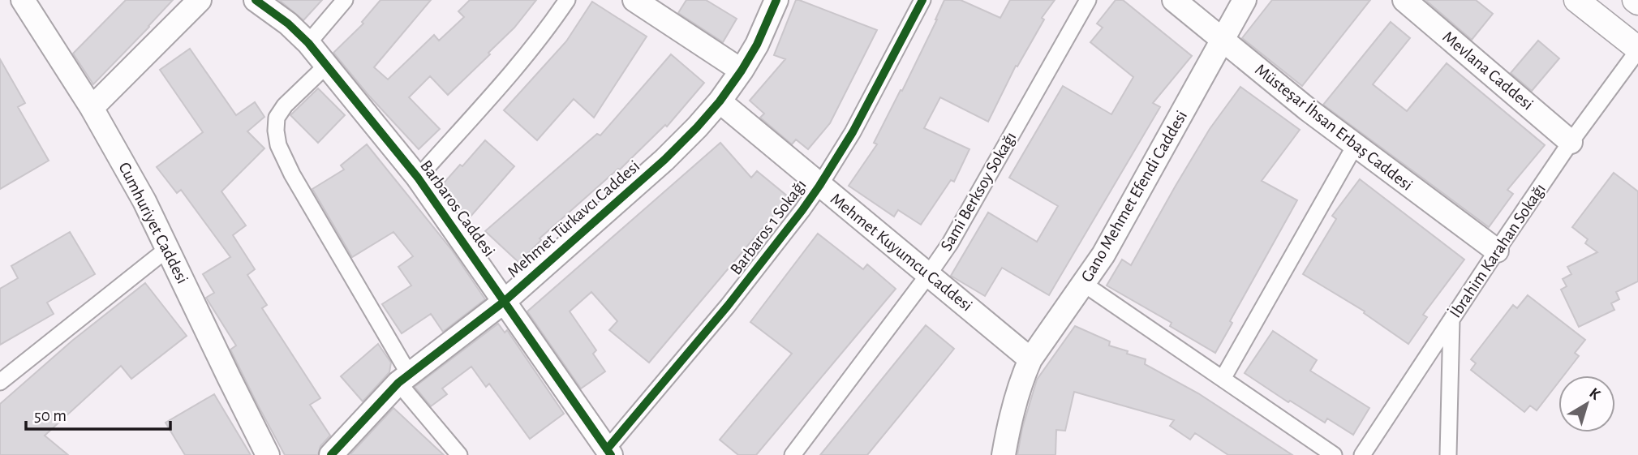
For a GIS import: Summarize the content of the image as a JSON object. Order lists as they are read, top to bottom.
{
  "streets": {
    "street": [
      "Mevlana Caddesi",
      "Müsteşar İhsan Erbaş Caddesi",
      "Sami Berksoy Sokağı",
      "Gano Mehmet Efendi Caddesi",
      "Barbaros Caddesi",
      "Mehmet Türkavcı Caddesi",
      "Cumhuriyet Caddesi",
      "Barbaros 1 Sokağı",
      "İbrahim Karahan Sokağı",
      "Mehmet Kuyumcu Caddesi"
    ]
  },
  "crossings": [
    ["Mevlana Caddesi", "İbrahim Karahan Sokağı"],
    ["Müsteşar İhsan Erbaş Caddesi", "Gano Mehmet Efendi Caddesi"],
    ["Müsteşar İhsan Erbaş Caddesi", "İbrahim Karahan Sokağı"],
    ["Sami Berksoy Sokağı", "Mehmet Kuyumcu Caddesi"],
    ["Gano Mehmet Efendi Caddesi", "Mehmet Kuyumcu Caddesi"],
    ["Barbaros Caddesi", "Mehmet Türkavcı Caddesi"],
    ["Barbaros Caddesi", "Barbaros 1 Sokağı"],
    ["Mehmet Türkavcı Caddesi", "Mehmet Kuyumcu Caddesi"],
    ["Barbaros 1 Sokağı", "Mehmet Kuyumcu Caddesi"]
  ],
  "scale_bar": "50 m",
  "north": "top right"
}
